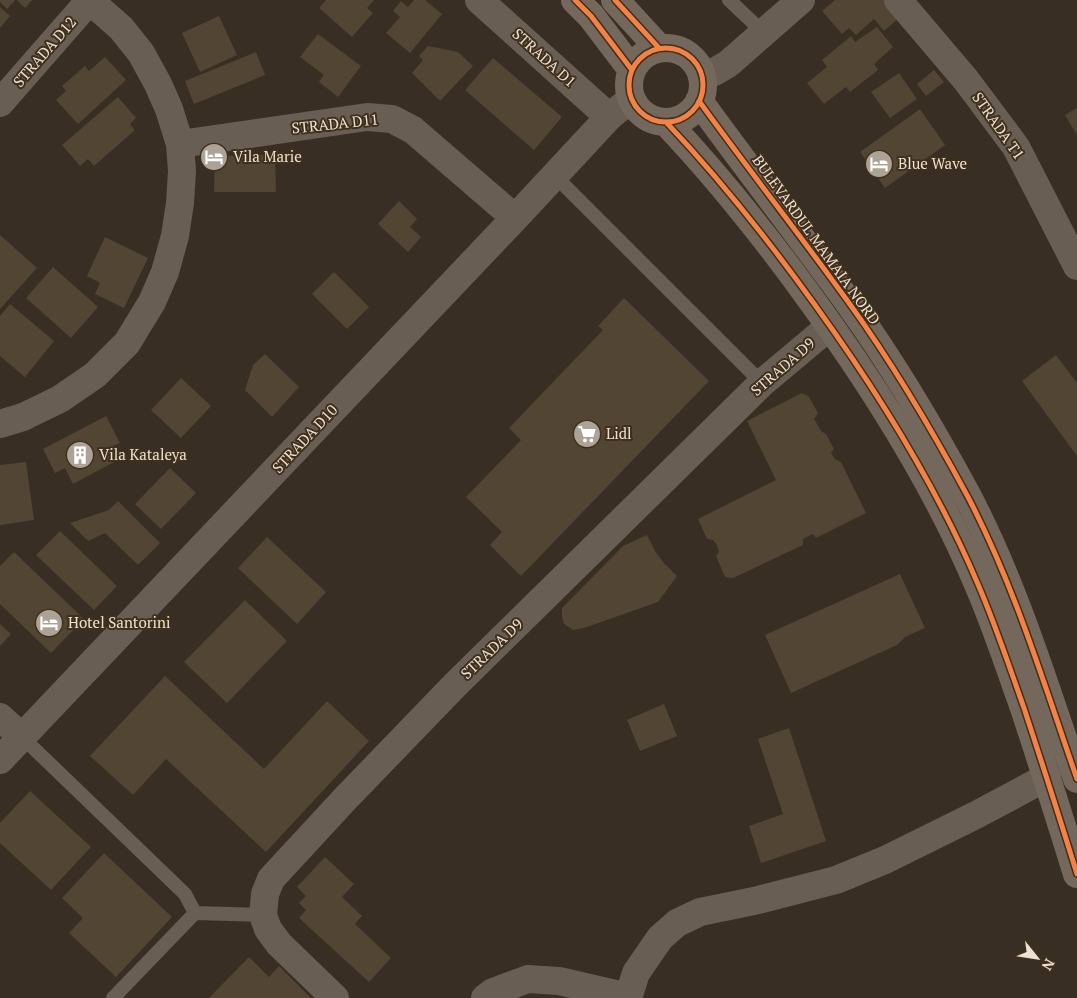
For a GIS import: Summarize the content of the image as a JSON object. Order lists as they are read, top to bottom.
{
  "streets": {
    "main road": ["BULEVARDUL MAMAIA NORD"],
    "street": [
      "STRADA D12",
      "STRADA D1",
      "STRADA D11",
      "STRADA T1",
      "STRADA D9",
      "STRADA D10"
    ]
  },
  "crossings": [
    ["STRADA D1", "STRADA D10"],
    ["STRADA D11", "STRADA D10"],
    ["BULEVARDUL MAMAIA NORD", "STRADA D10"]
  ],
  "places": {
    "hotel": ["Vila Marie", "Blue Wave", "Hotel Santorini"],
    "supermarket": ["Lidl"],
    "building": ["Vila Kataleya"]
  },
  "north": "bottom right"
}
